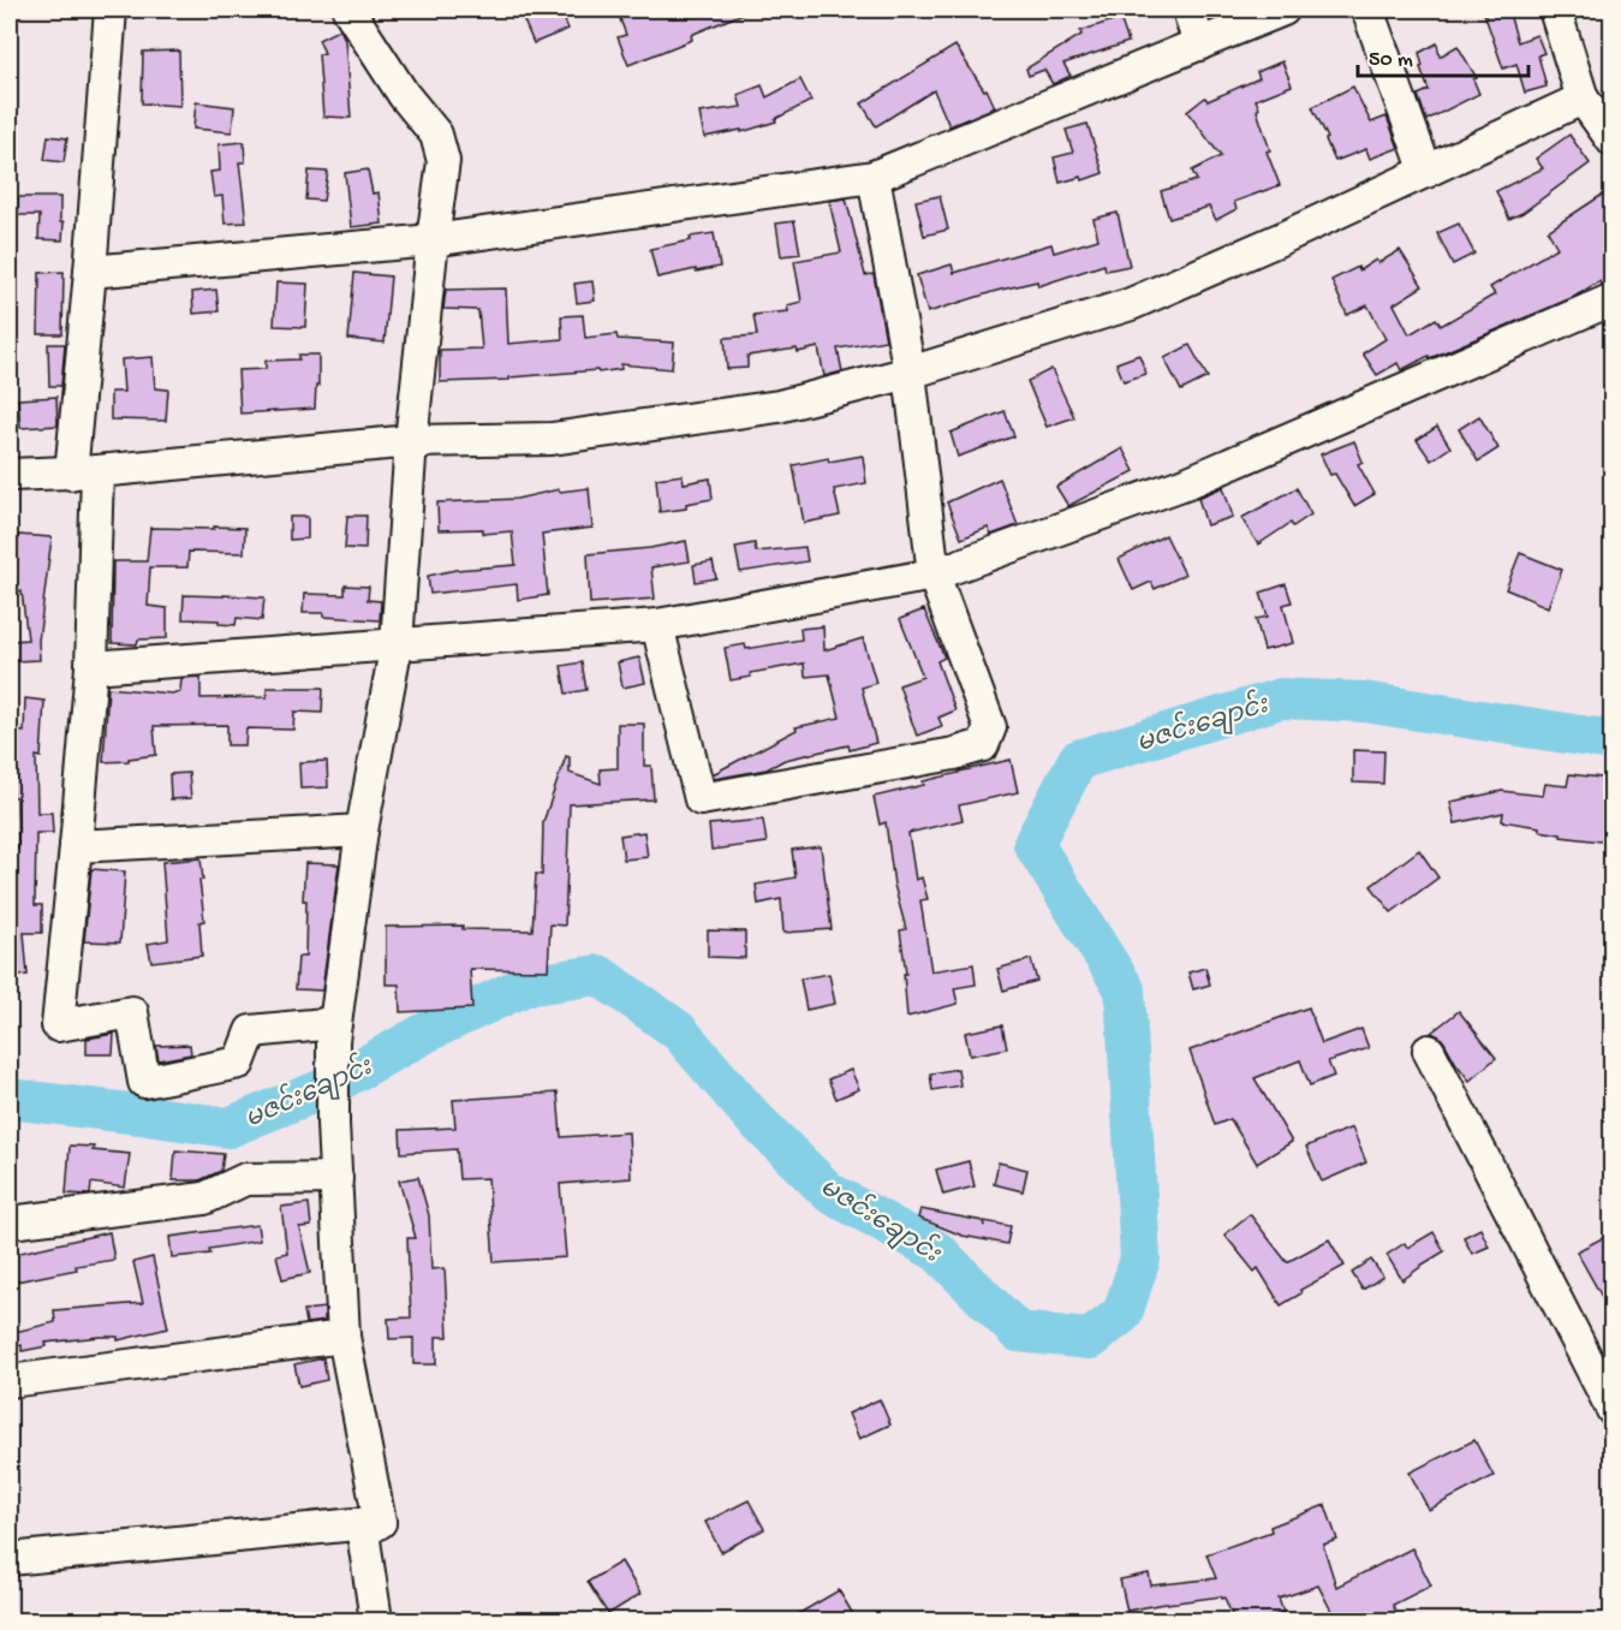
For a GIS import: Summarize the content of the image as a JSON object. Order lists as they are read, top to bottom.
{
  "water": ["မဇင်းချောင်း"],
  "scale_bar": "50 m"
}
